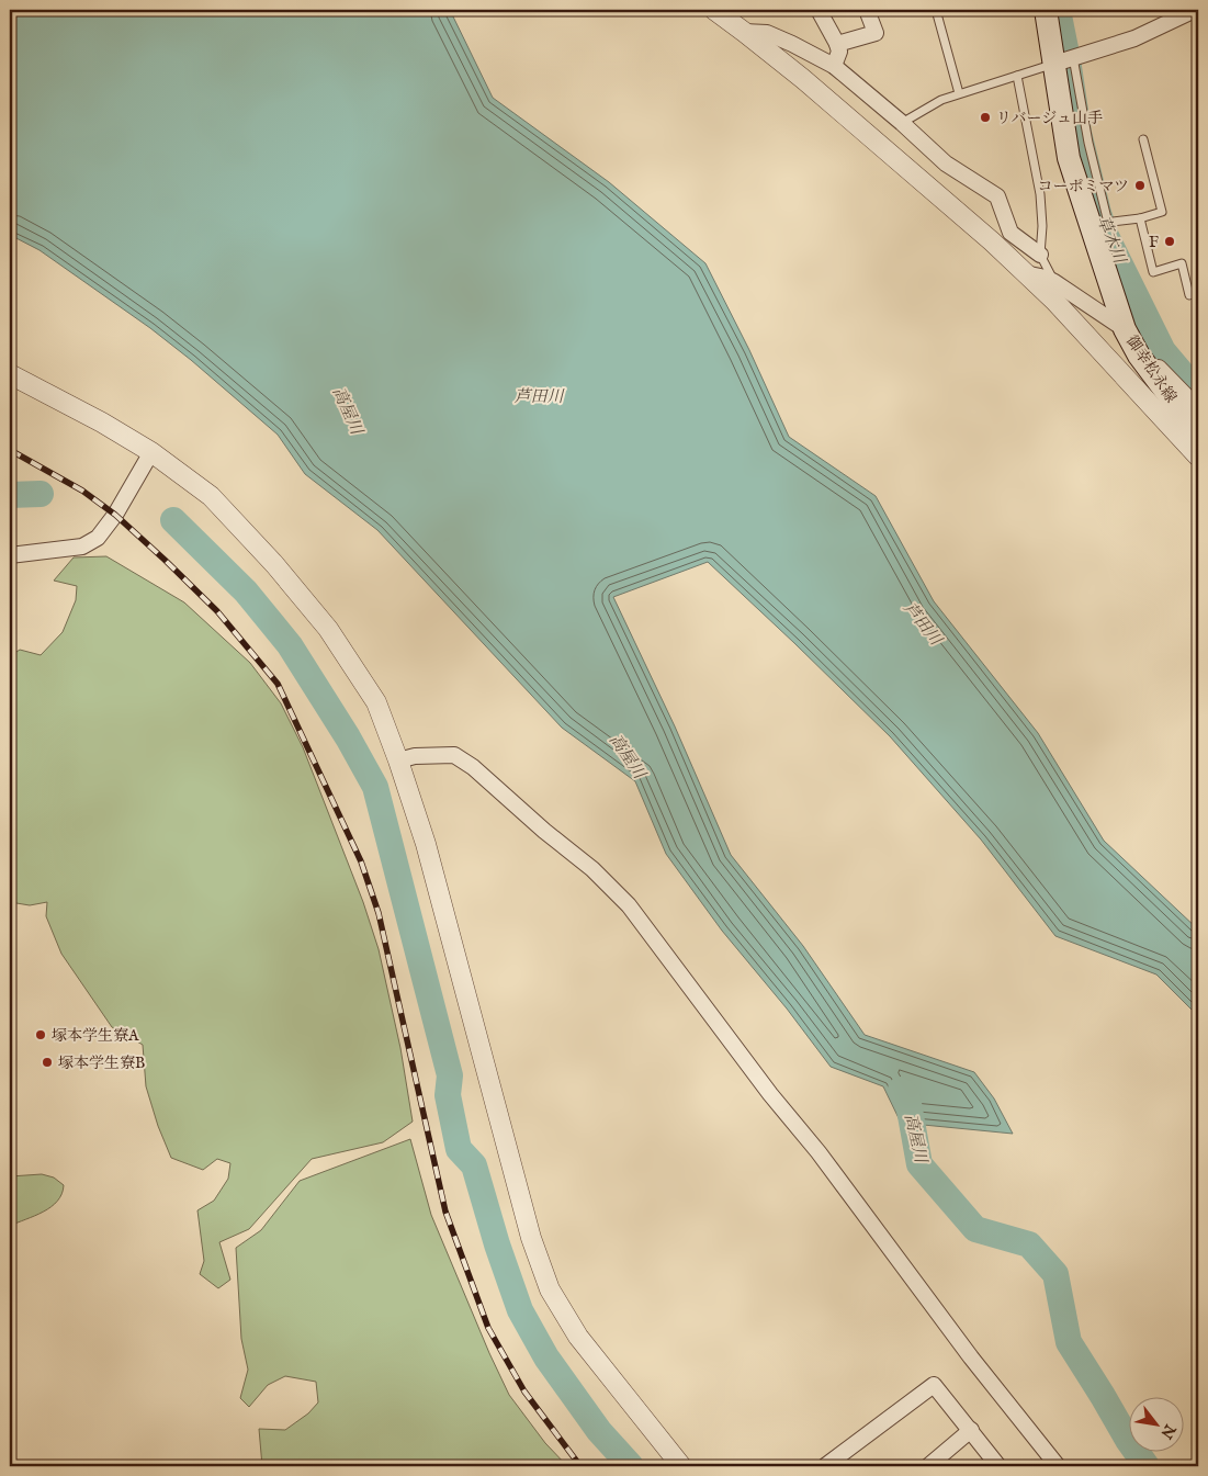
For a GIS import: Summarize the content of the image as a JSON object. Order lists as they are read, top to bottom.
{
  "streets": {
    "main road": ["御幸松永線"]
  },
  "water": ["草木川", "芦田川", "高屋川"],
  "places": [
    "リバージュ山手",
    "コーポミマツ",
    "F",
    "塚本学生寮A",
    "塚本学生寮B"
  ],
  "north": "bottom right"
}
